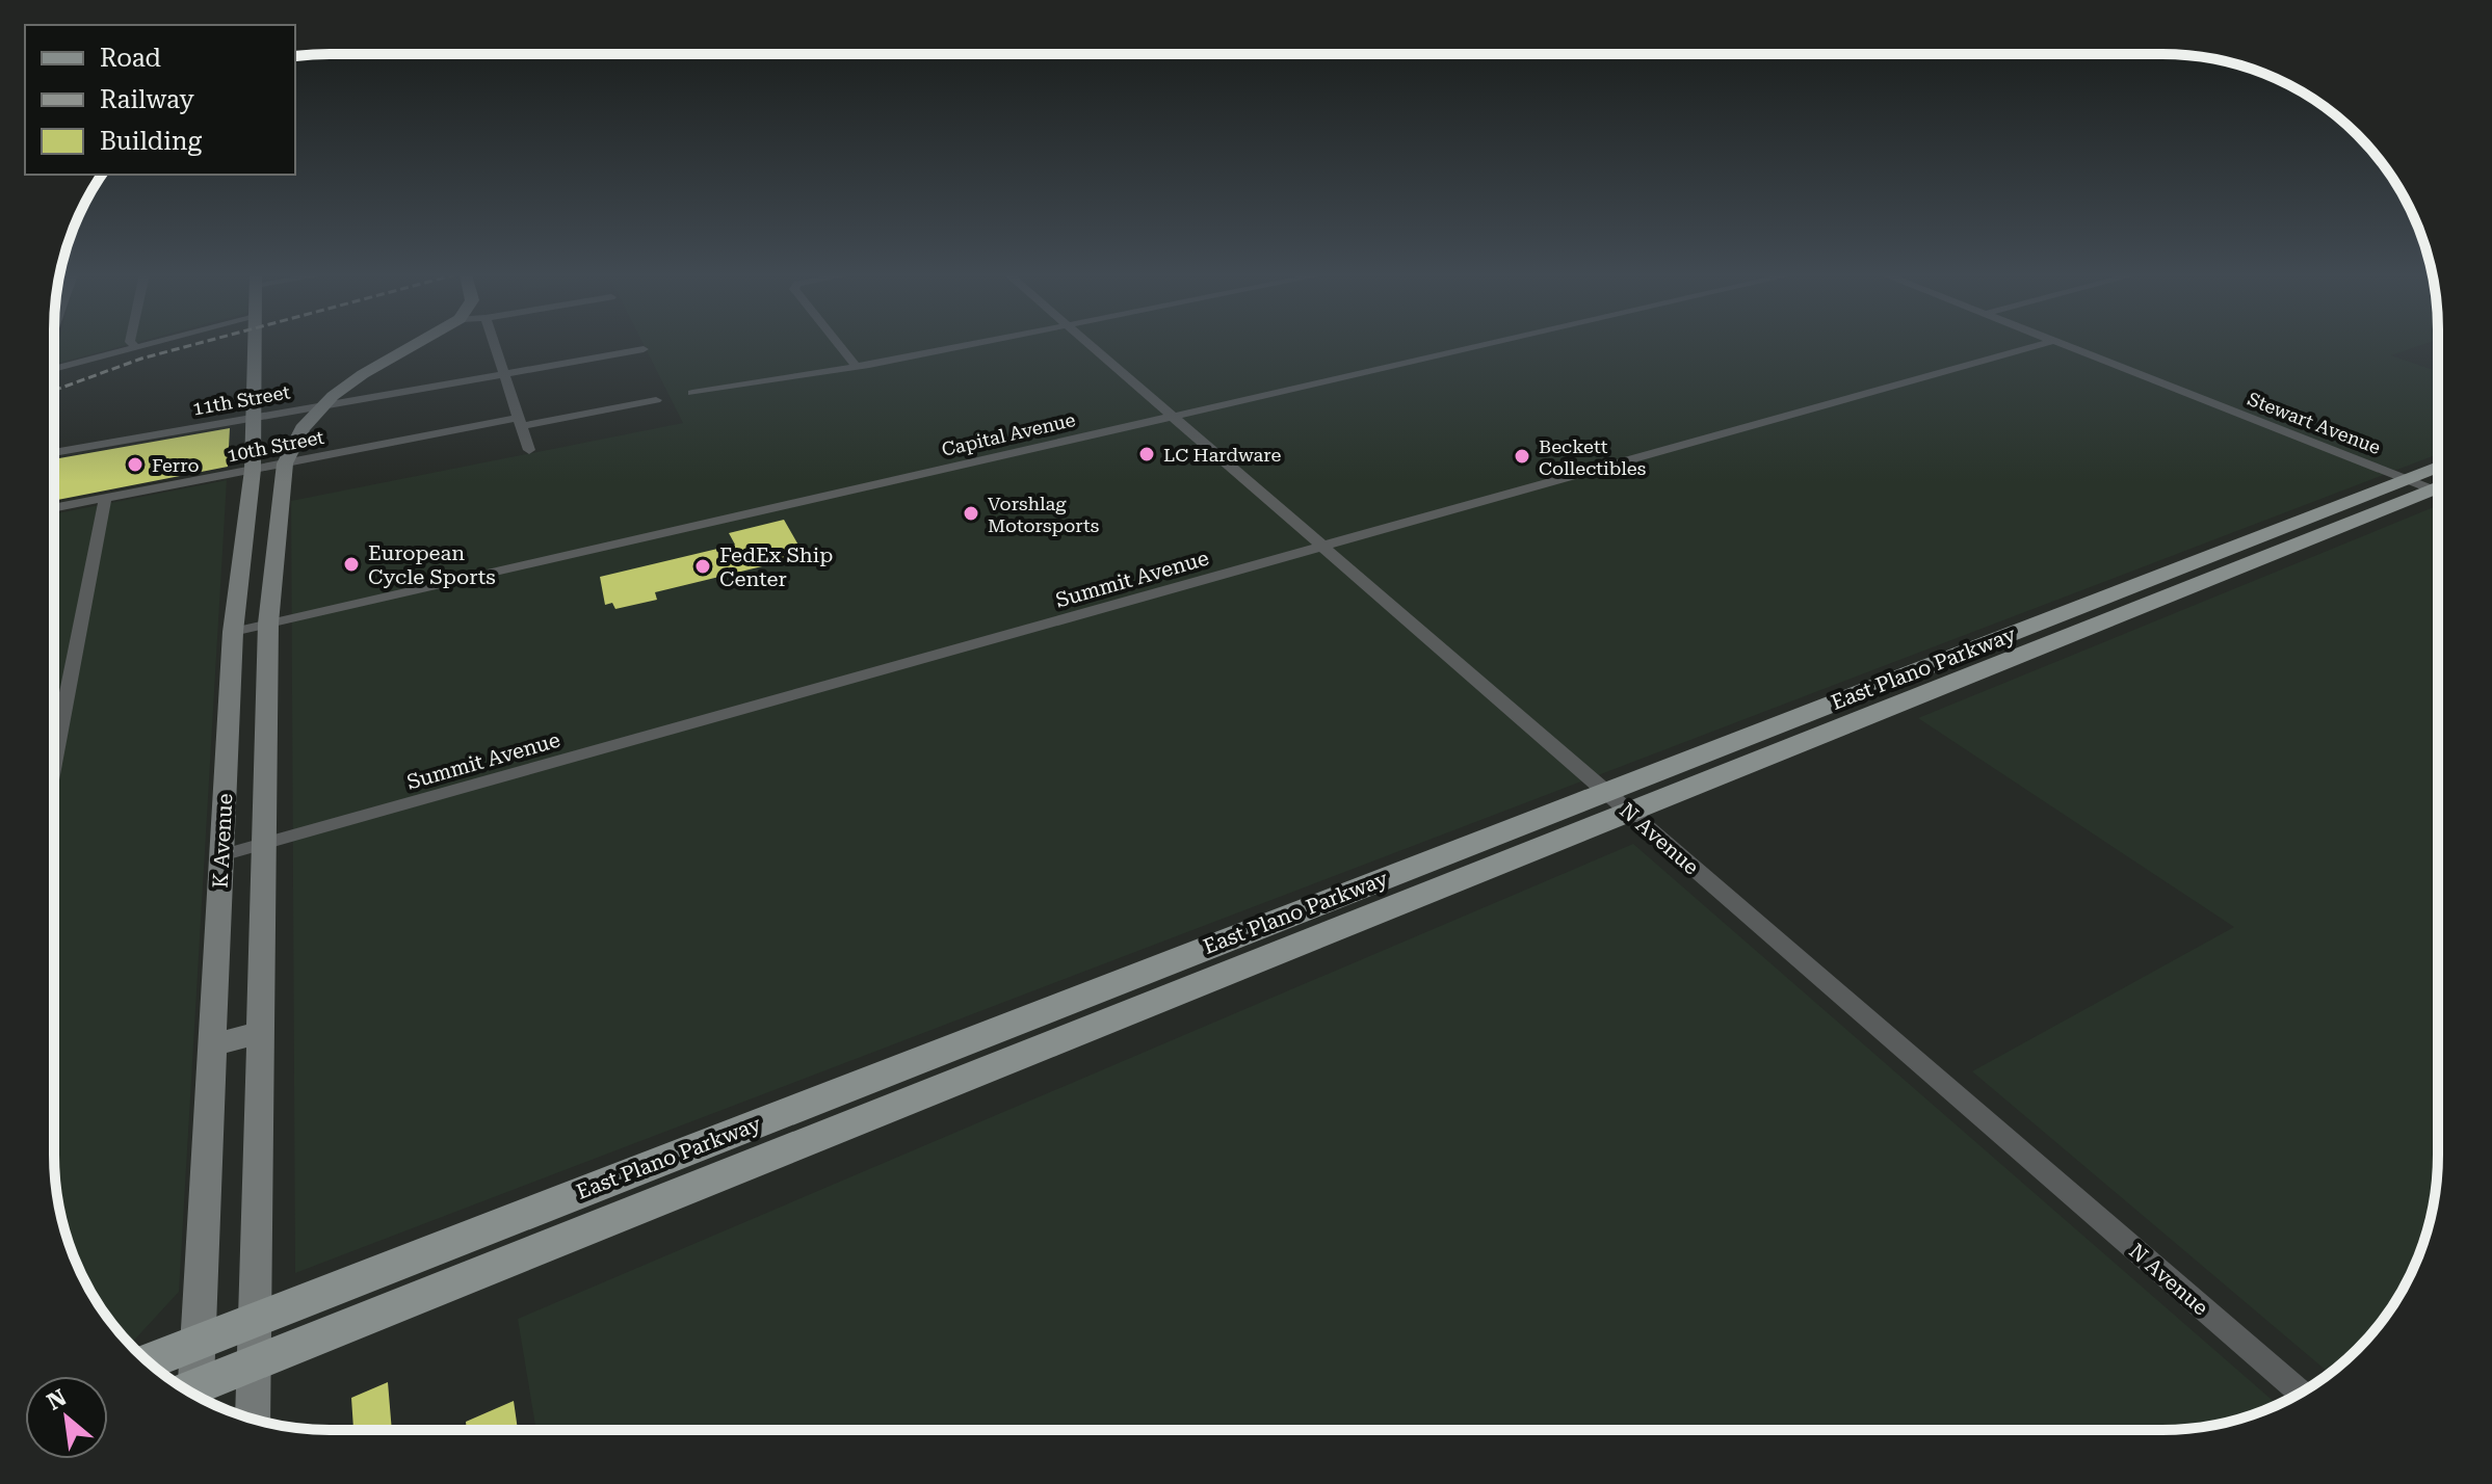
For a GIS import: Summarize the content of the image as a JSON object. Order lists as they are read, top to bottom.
{
  "streets": {
    "main road": ["East Plano Parkway", "K Avenue"],
    "street": [
      "11th Street",
      "Stewart Avenue",
      "Capital Avenue",
      "10th Street",
      "Summit Avenue",
      "N Avenue"
    ]
  },
  "crossings": [
    ["11th Street", "K Avenue"],
    ["Stewart Avenue", "East Plano Parkway"],
    ["Capital Avenue", "N Avenue"],
    ["Capital Avenue", "K Avenue"],
    ["10th Street", "K Avenue"],
    ["Summit Avenue", "N Avenue"],
    ["Summit Avenue", "K Avenue"],
    ["East Plano Parkway", "N Avenue"],
    ["East Plano Parkway", "K Avenue"]
  ],
  "places": [
    "LC Hardware",
    "Beckett Collectibles",
    "Ferro",
    "Vorshlag Motorsports",
    "European Cycle Sports",
    "FedEx Ship Center"
  ],
  "legend": ["Road", "Railway", "Building"],
  "north": "top left"
}
